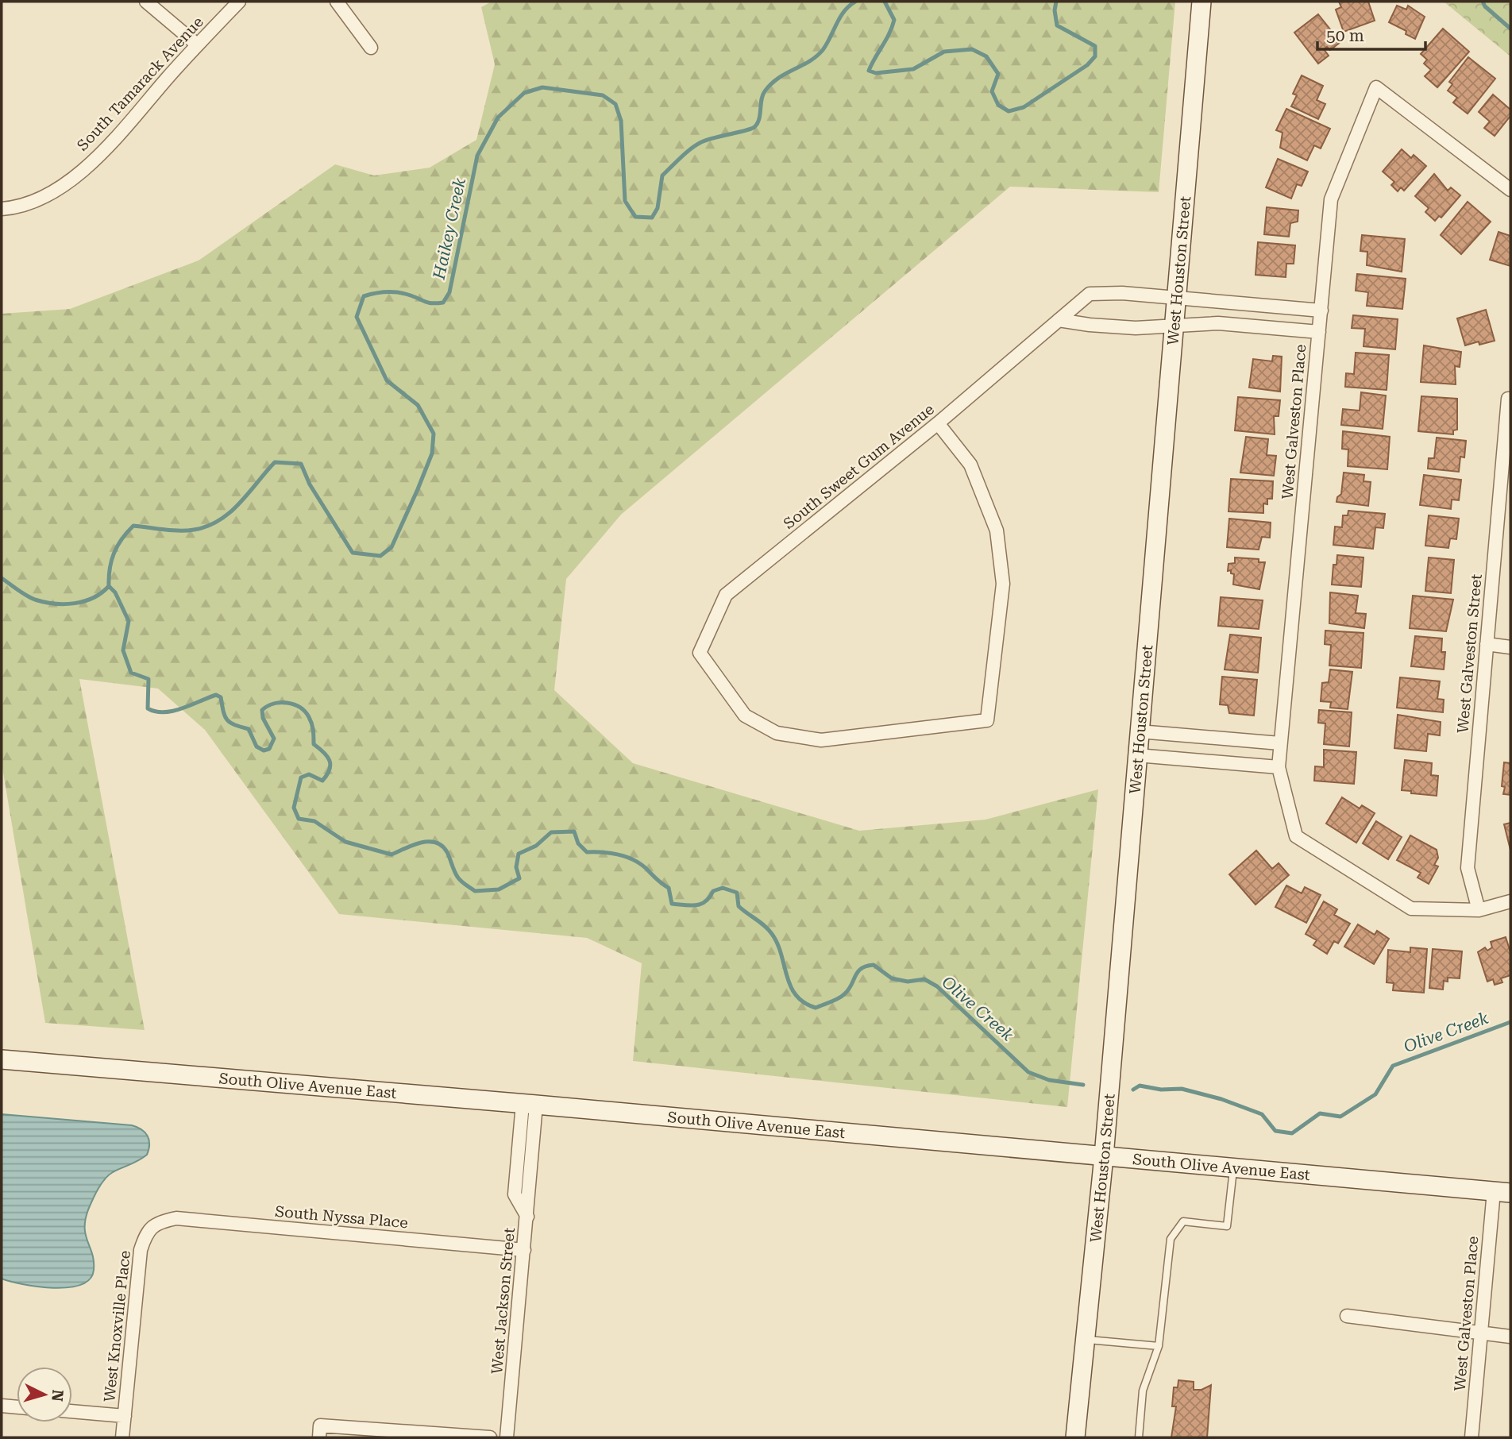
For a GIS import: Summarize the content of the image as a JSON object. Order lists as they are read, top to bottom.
{
  "streets": {
    "street": [
      "South Tamarack Avenue",
      "West Houston Street",
      "West Galveston Place",
      "South Sweet Gum Avenue",
      "West Galveston Street",
      "South Olive Avenue East",
      "South Nyssa Place",
      "West Jackson Street",
      "West Knoxville Place"
    ]
  },
  "crossings": [
    ["West Houston Street", "South Sweet Gum Avenue"],
    ["West Houston Street", "South Olive Avenue East"],
    ["West Galveston Place", "South Sweet Gum Avenue"],
    ["West Galveston Place", "West Galveston Street"],
    ["West Galveston Place", "South Olive Avenue East"],
    ["South Olive Avenue East", "West Jackson Street"],
    ["South Nyssa Place", "West Jackson Street"],
    ["South Nyssa Place", "West Knoxville Place"]
  ],
  "water": ["Haikey Creek", "Olive Creek"],
  "scale_bar": "50 m",
  "north": "right"
}
